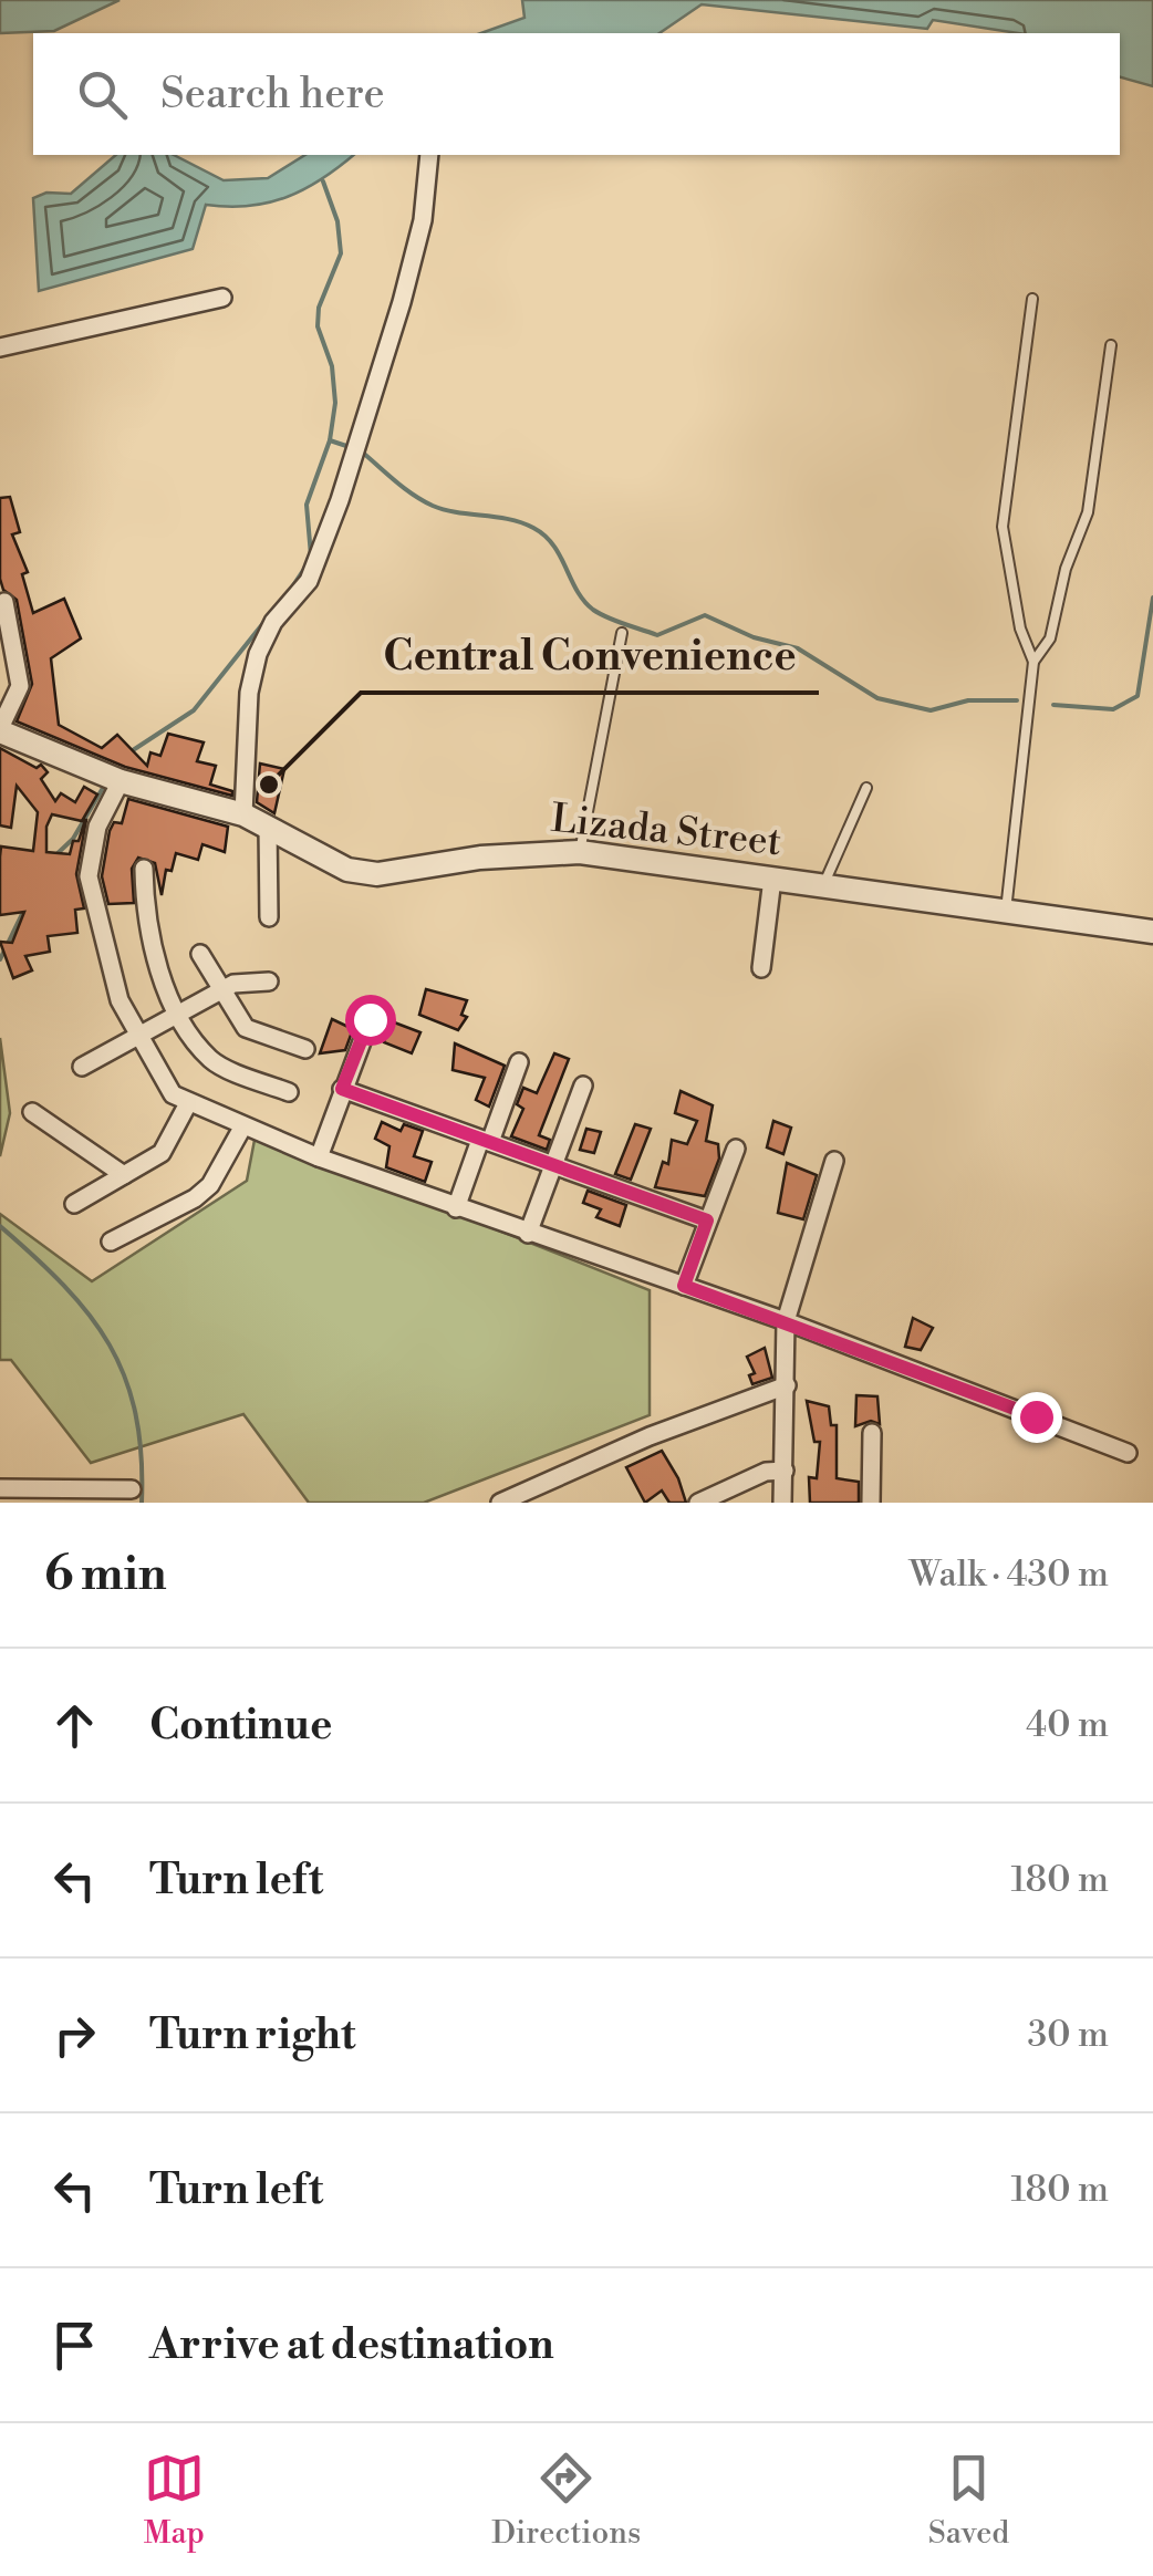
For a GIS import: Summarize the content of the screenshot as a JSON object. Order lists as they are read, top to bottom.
{
  "streets": {
    "street": ["Lizada Street"]
  },
  "places": ["Central Convenience"],
  "page": {
    "search": "Search here",
    "heading": ["6 min", "Walk · 430 m"],
    "list": [
      ["Continue", "40 m"],
      ["Turn left", "180 m"],
      ["Turn right", "30 m"],
      ["Turn left", "180 m"],
      "Arrive at destination"
    ],
    "nav": ["Map", "Directions", "Saved"]
  }
}
